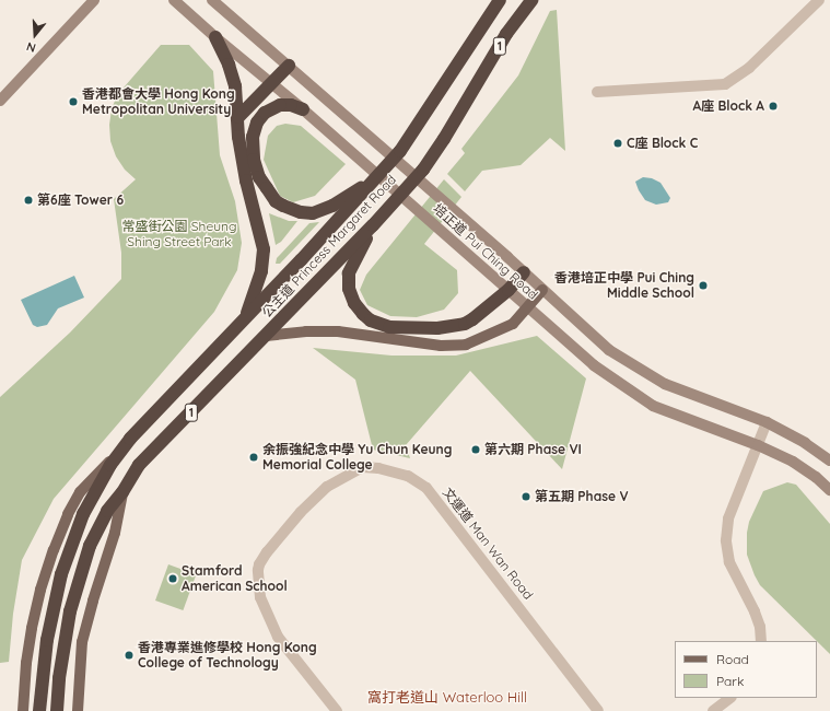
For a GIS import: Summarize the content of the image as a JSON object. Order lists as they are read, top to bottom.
{
  "streets": {
    "highway": ["1", "公主道 Princess Margaret Road"],
    "main road": ["培正道 Pui Ching Road"],
    "street": ["文運道 Man Wan Road"]
  },
  "districts": ["窩打老道山 Waterloo Hill"],
  "parks": ["常盛街公園 Sheung Shing Street Park"],
  "places": [
    "香港都會大學 Hong Kong Metropolitan University",
    "A座 Block A",
    "C座 Block C",
    "第6座 Tower 6",
    "香港培正中學 Pui Ching Middle School",
    "第六期 Phase VI",
    "余振強紀念中學 Yu Chun Keung Memorial College",
    "第五期 Phase V",
    "Stamford American School",
    "香港專業進修學校 Hong Kong College of Technology"
  ],
  "legend": ["Road", "Park"],
  "north": "bottom"
}
